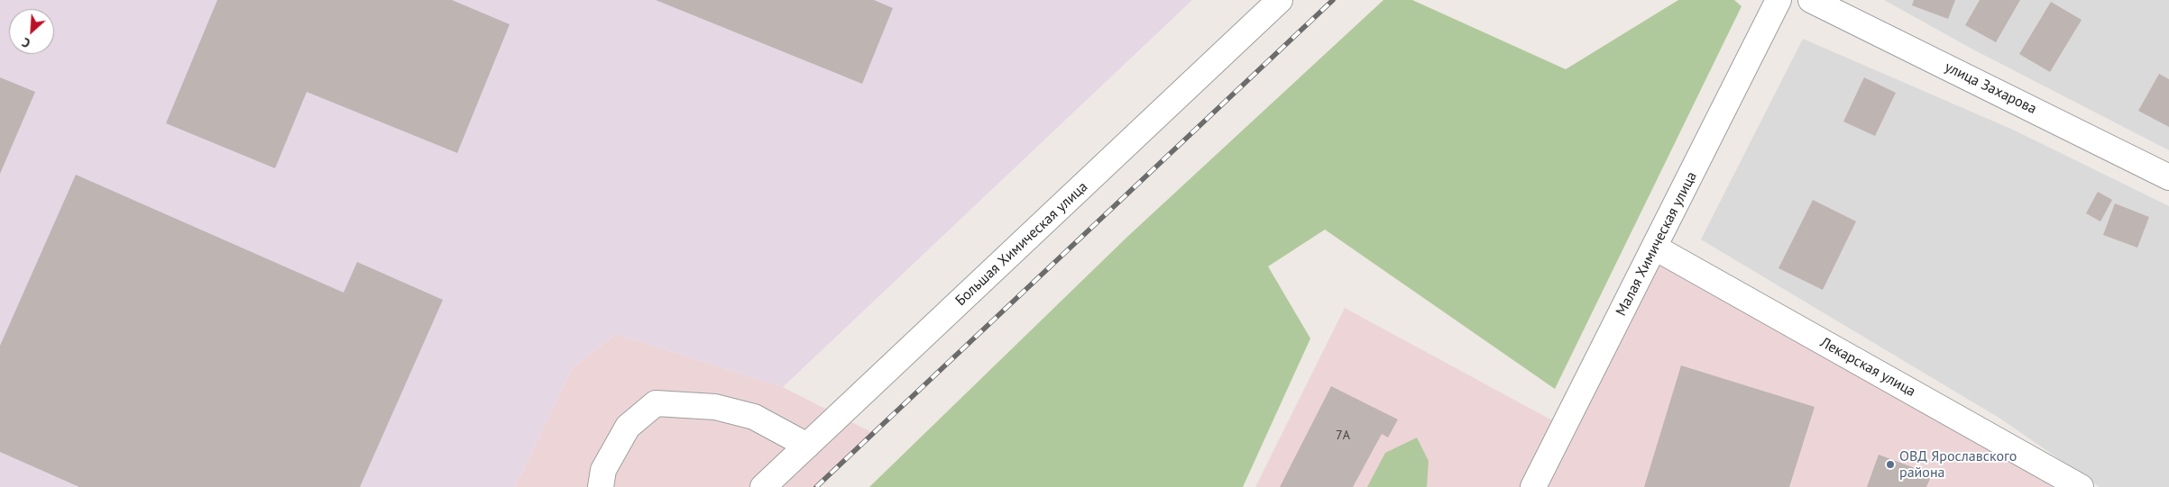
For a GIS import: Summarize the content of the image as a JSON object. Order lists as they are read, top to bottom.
{
  "streets": {
    "street": [
      "улица Захарова",
      "Большая Химическая улица",
      "Малая Химическая улица",
      "Лекарская улица"
    ]
  },
  "crossings": [
    ["Малая Химическая улица", "Лекарская улица"]
  ],
  "places": ["ОВД Ярославского района"],
  "house_numbers": ["7А"],
  "north": "bottom left"
}
